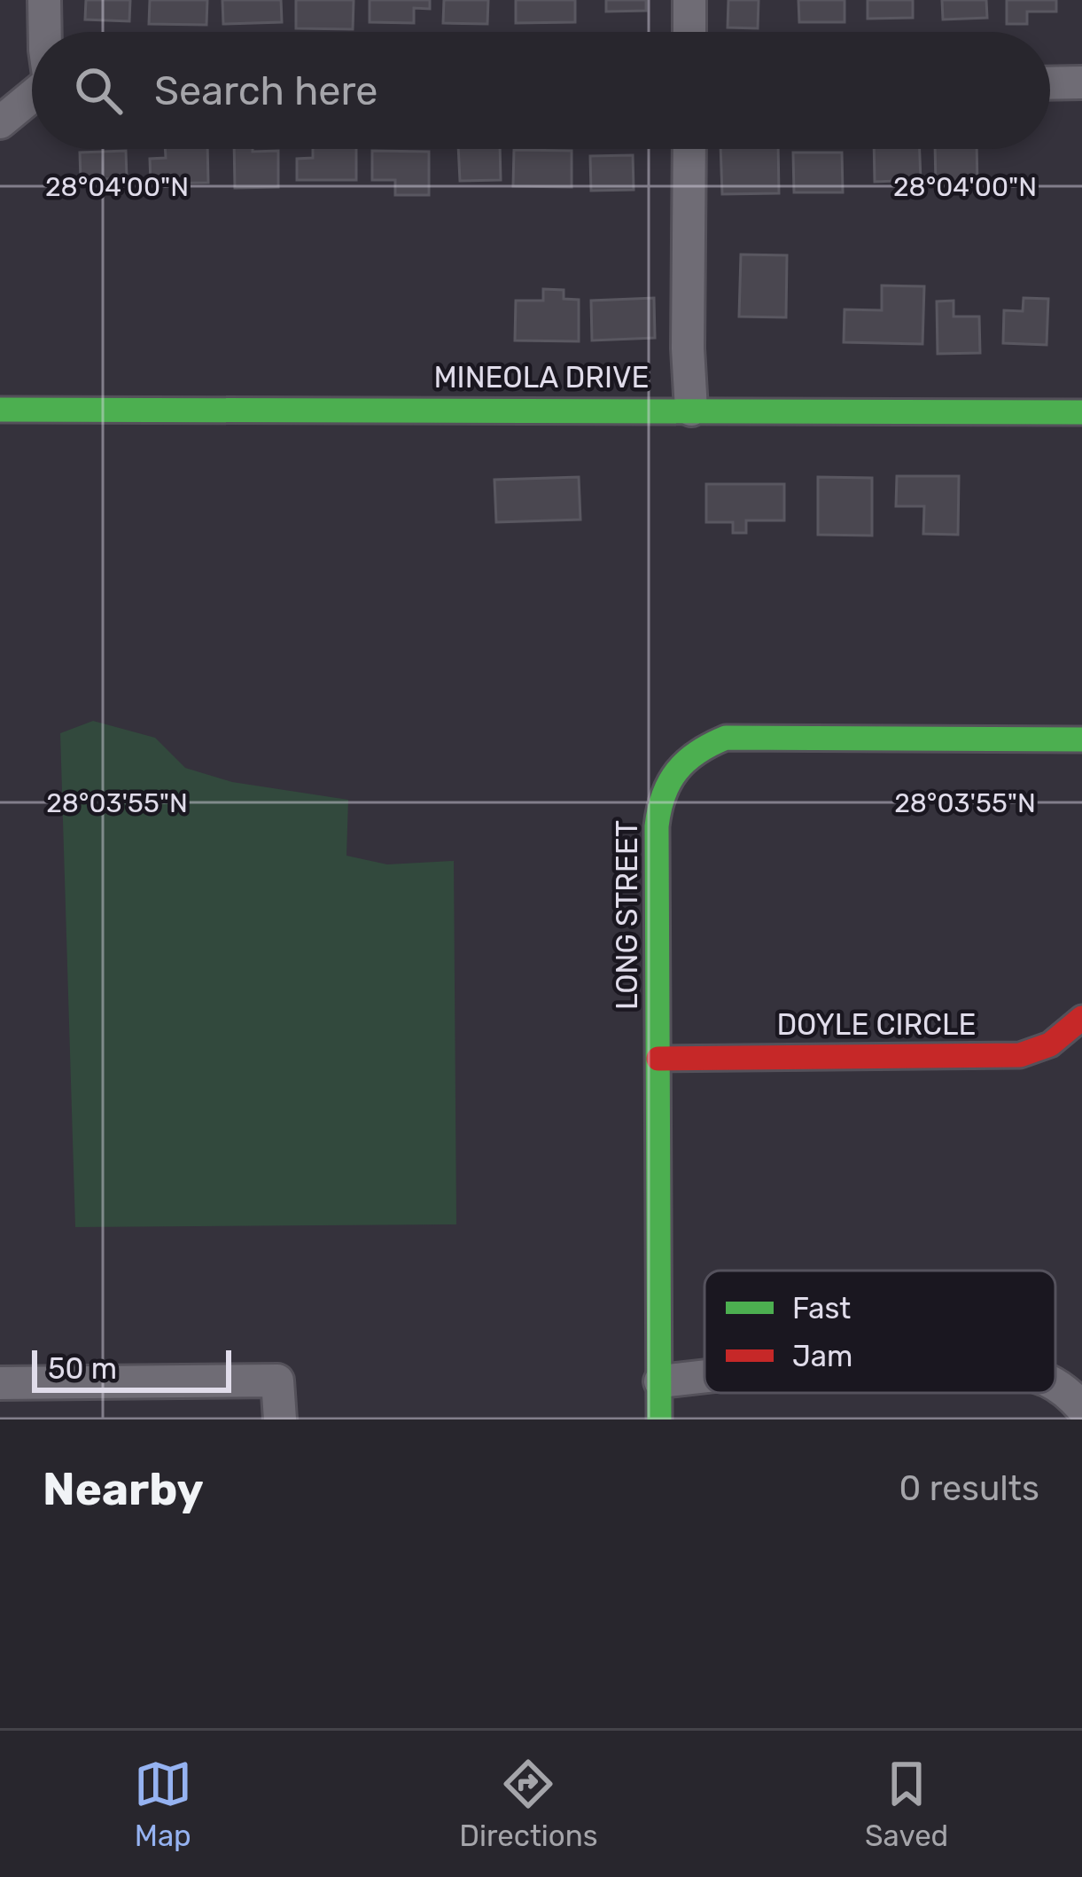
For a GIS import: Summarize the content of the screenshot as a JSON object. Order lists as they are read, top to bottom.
{
  "streets": {
    "street": ["MINEOLA DRIVE", "LONG STREET", "DOYLE CIRCLE"]
  },
  "crossings": [
    ["LONG STREET", "DOYLE CIRCLE"]
  ],
  "legend": ["Fast", "Jam"],
  "scale_bar": "50 m",
  "page": {
    "search": "Search here",
    "scale": "50 m",
    "heading": ["Nearby", "0 results"],
    "nav": ["Map", "Directions", "Saved"]
  },
  "coordinates": ["28°04'00\"N", "28°03'55\"N"]
}
